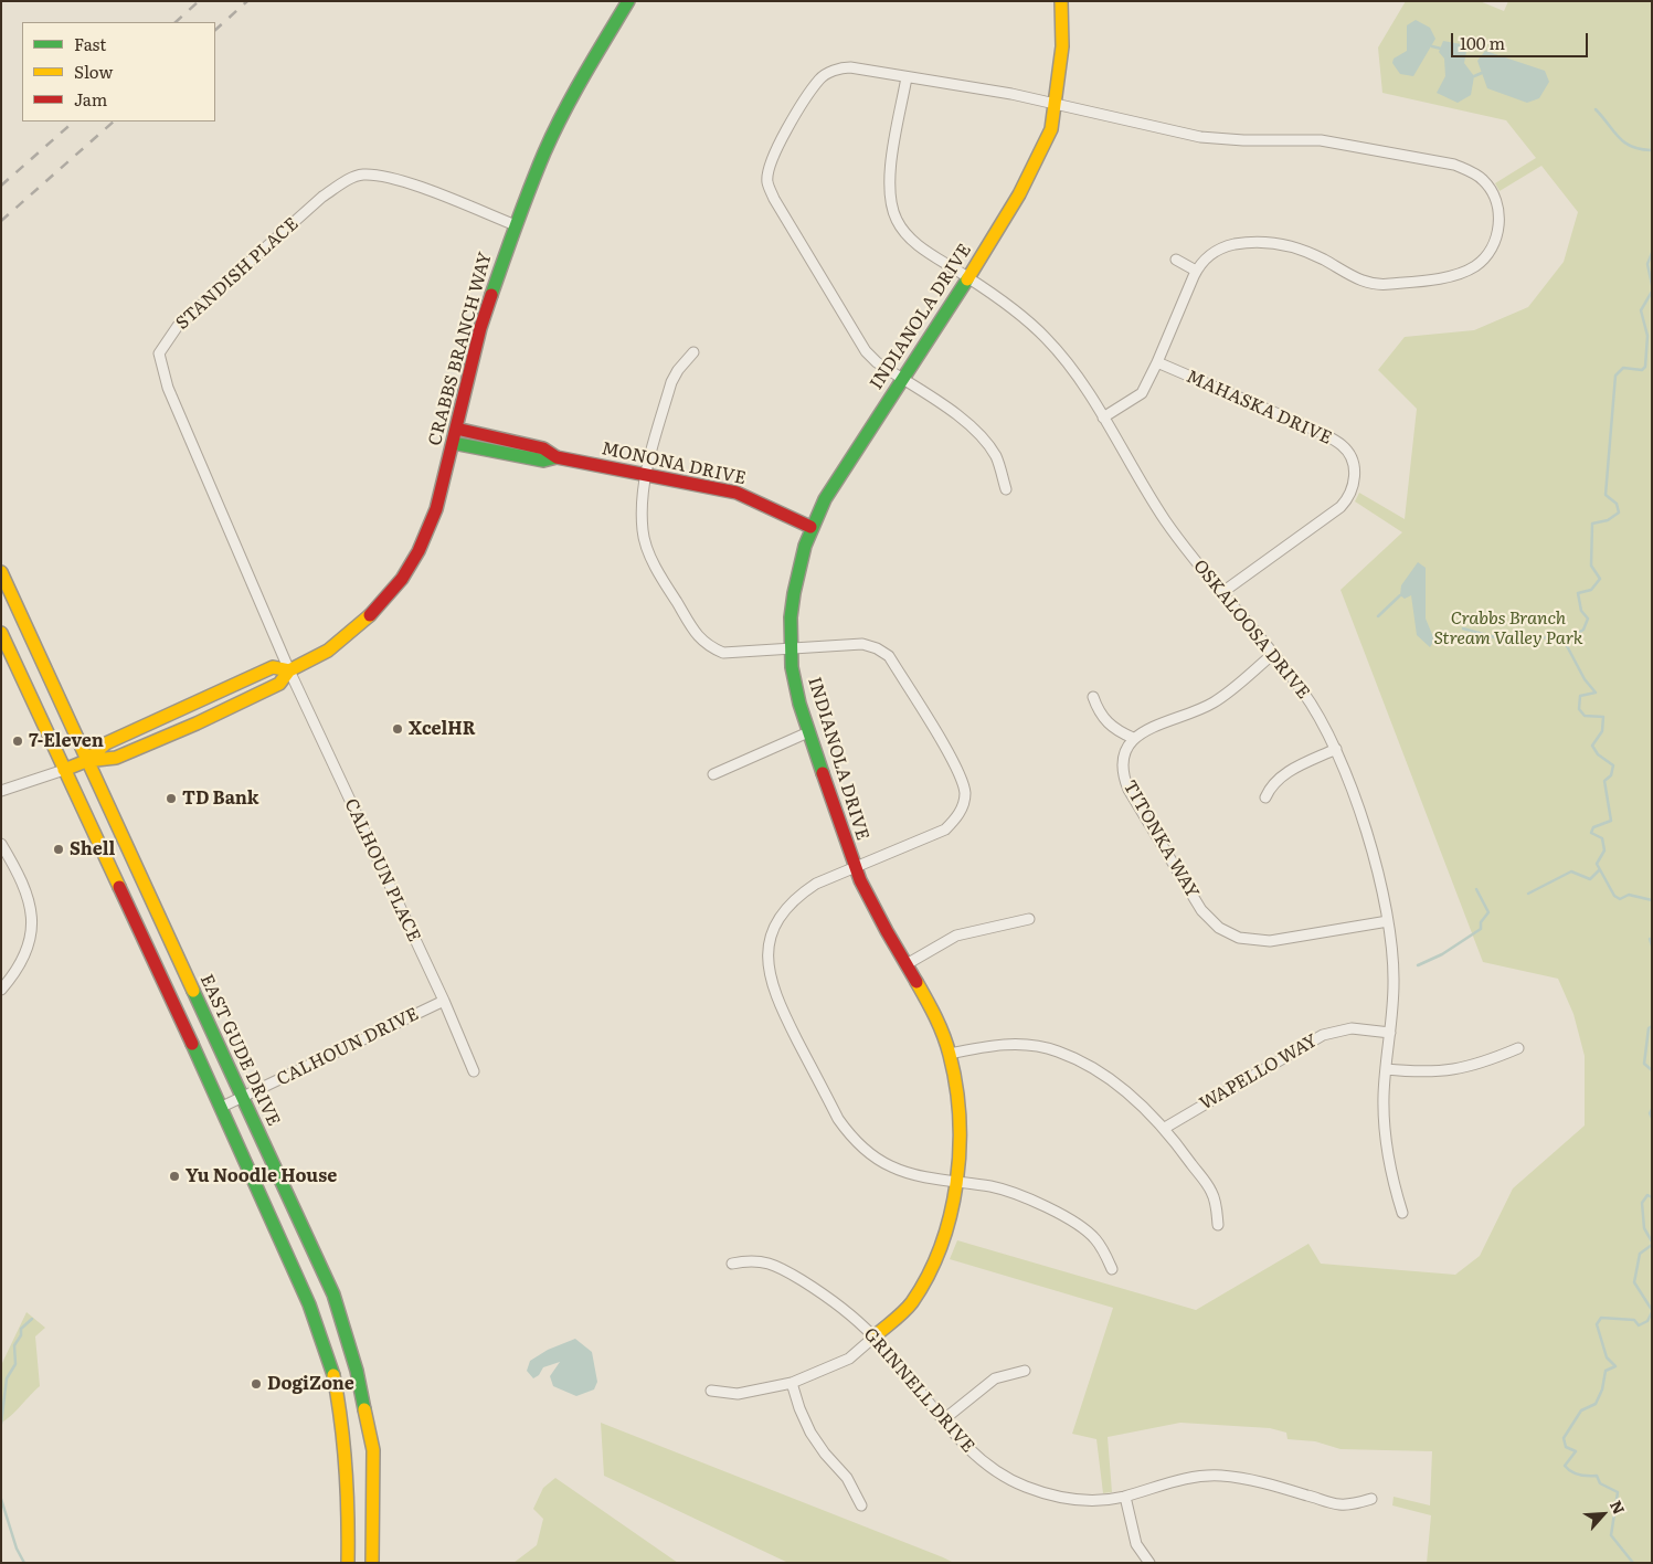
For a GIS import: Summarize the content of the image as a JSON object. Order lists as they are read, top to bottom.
{
  "streets": {
    "street": [
      "STANDISH PLACE",
      "INDIANOLA DRIVE",
      "CRABBS BRANCH WAY",
      "MAHASKA DRIVE",
      "MONONA DRIVE",
      "OSKALOOSA DRIVE",
      "TITONKA WAY",
      "CALHOUN PLACE",
      "CALHOUN DRIVE",
      "EAST GUDE DRIVE",
      "WAPELLO WAY",
      "GRINNELL DRIVE"
    ]
  },
  "crossings": [
    ["STANDISH PLACE", "CRABBS BRANCH WAY"],
    ["STANDISH PLACE", "CALHOUN PLACE"],
    ["INDIANOLA DRIVE", "MONONA DRIVE"],
    ["INDIANOLA DRIVE", "OSKALOOSA DRIVE"],
    ["INDIANOLA DRIVE", "GRINNELL DRIVE"],
    ["CRABBS BRANCH WAY", "MONONA DRIVE"],
    ["CRABBS BRANCH WAY", "CALHOUN PLACE"],
    ["CRABBS BRANCH WAY", "EAST GUDE DRIVE"],
    ["MAHASKA DRIVE", "OSKALOOSA DRIVE"],
    ["OSKALOOSA DRIVE", "TITONKA WAY"],
    ["OSKALOOSA DRIVE", "WAPELLO WAY"],
    ["CALHOUN PLACE", "CALHOUN DRIVE"],
    ["CALHOUN DRIVE", "EAST GUDE DRIVE"]
  ],
  "parks": ["Crabbs Branch Stream Valley Park"],
  "places": [
    "XcelHR",
    "7-Eleven",
    "TD Bank",
    "Shell",
    "Yu Noodle House",
    "DogiZone"
  ],
  "legend": ["Fast", "Slow", "Jam"],
  "scale_bar": "100 m",
  "north": "top right"
}
